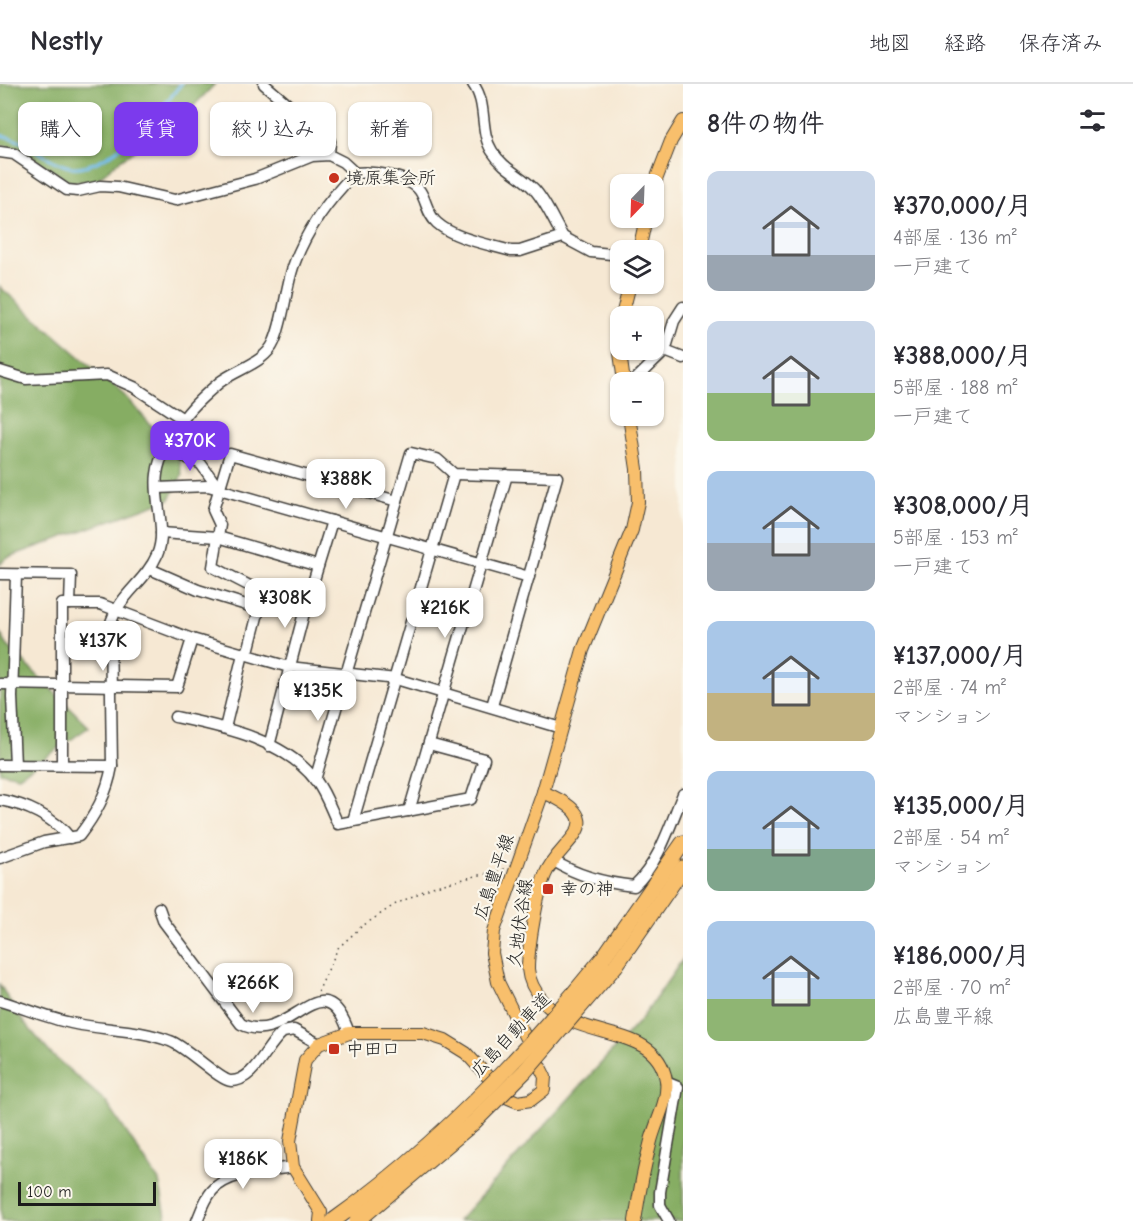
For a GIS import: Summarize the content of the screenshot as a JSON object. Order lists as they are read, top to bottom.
{
  "streets": {
    "highway": ["広島自動車道"],
    "main road": ["広島豊平線", "久地伏谷線"]
  },
  "crossings": [
    ["広島豊平線", "久地伏谷線"]
  ],
  "places": {
    "other": ["境原集会所"],
    "transit": ["幸の神", "中田口"]
  },
  "scale_bar": "100 m",
  "north": "bottom left",
  "page": {
    "header": "Nestly",
    "nav": ["地図", "経路", "保存済み"],
    "heading": "8件の物件",
    "chip": [
      "購入",
      "賃貸",
      "絞り込み",
      "新着"
    ],
    "list": [
      {
        "name": "¥370,000/月",
        "note": "4部屋 · 136 m² · 一戸建て"
      },
      {
        "name": "¥388,000/月",
        "note": "5部屋 · 188 m² · 一戸建て"
      },
      {
        "name": "¥308,000/月",
        "note": "5部屋 · 153 m² · 一戸建て"
      },
      {
        "name": "¥137,000/月",
        "note": "2部屋 · 74 m² · マンション"
      },
      {
        "name": "¥135,000/月",
        "note": "2部屋 · 54 m² · マンション"
      },
      {
        "name": "¥186,000/月",
        "note": "2部屋 · 70 m² · 広島豊平線"
      }
    ],
    "map_buttons": ["+", "−"],
    "price": [
      "¥370K",
      "¥388K",
      "¥308K",
      "¥216K",
      "¥137K",
      "¥135K",
      "¥266K",
      "¥186K"
    ],
    "scale": "100 m"
  }
}
